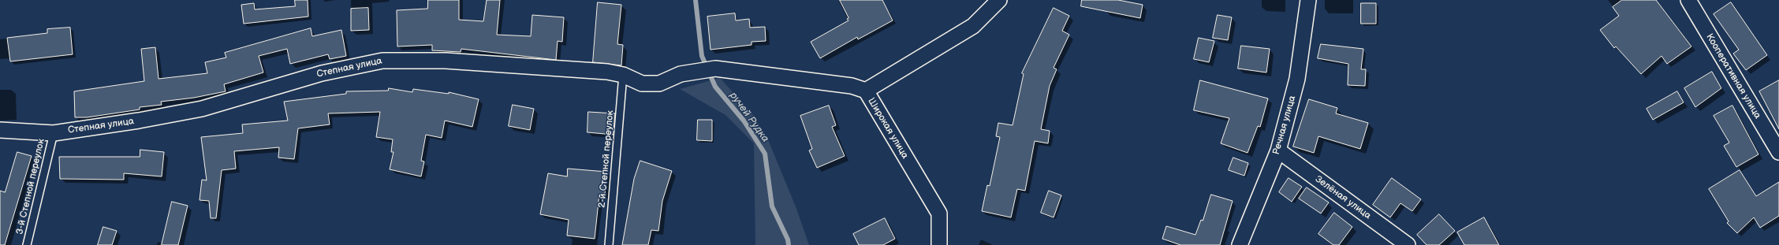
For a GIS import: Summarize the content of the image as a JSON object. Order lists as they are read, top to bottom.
{
  "streets": {
    "street": [
      "Степная улица",
      "Кооперативная улица",
      "Речная улица",
      "Широкая улица",
      "Зелёная улица"
    ],
    "lane": ["2-й Степной переулок", "3-й Степной переулок"]
  },
  "crossings": [
    ["Степная улица", "Широкая улица"],
    ["Степная улица", "2-й Степной переулок"],
    ["Степная улица", "3-й Степной переулок"],
    ["Речная улица", "Зелёная улица"]
  ],
  "water": ["ручей Рудка"]
}
